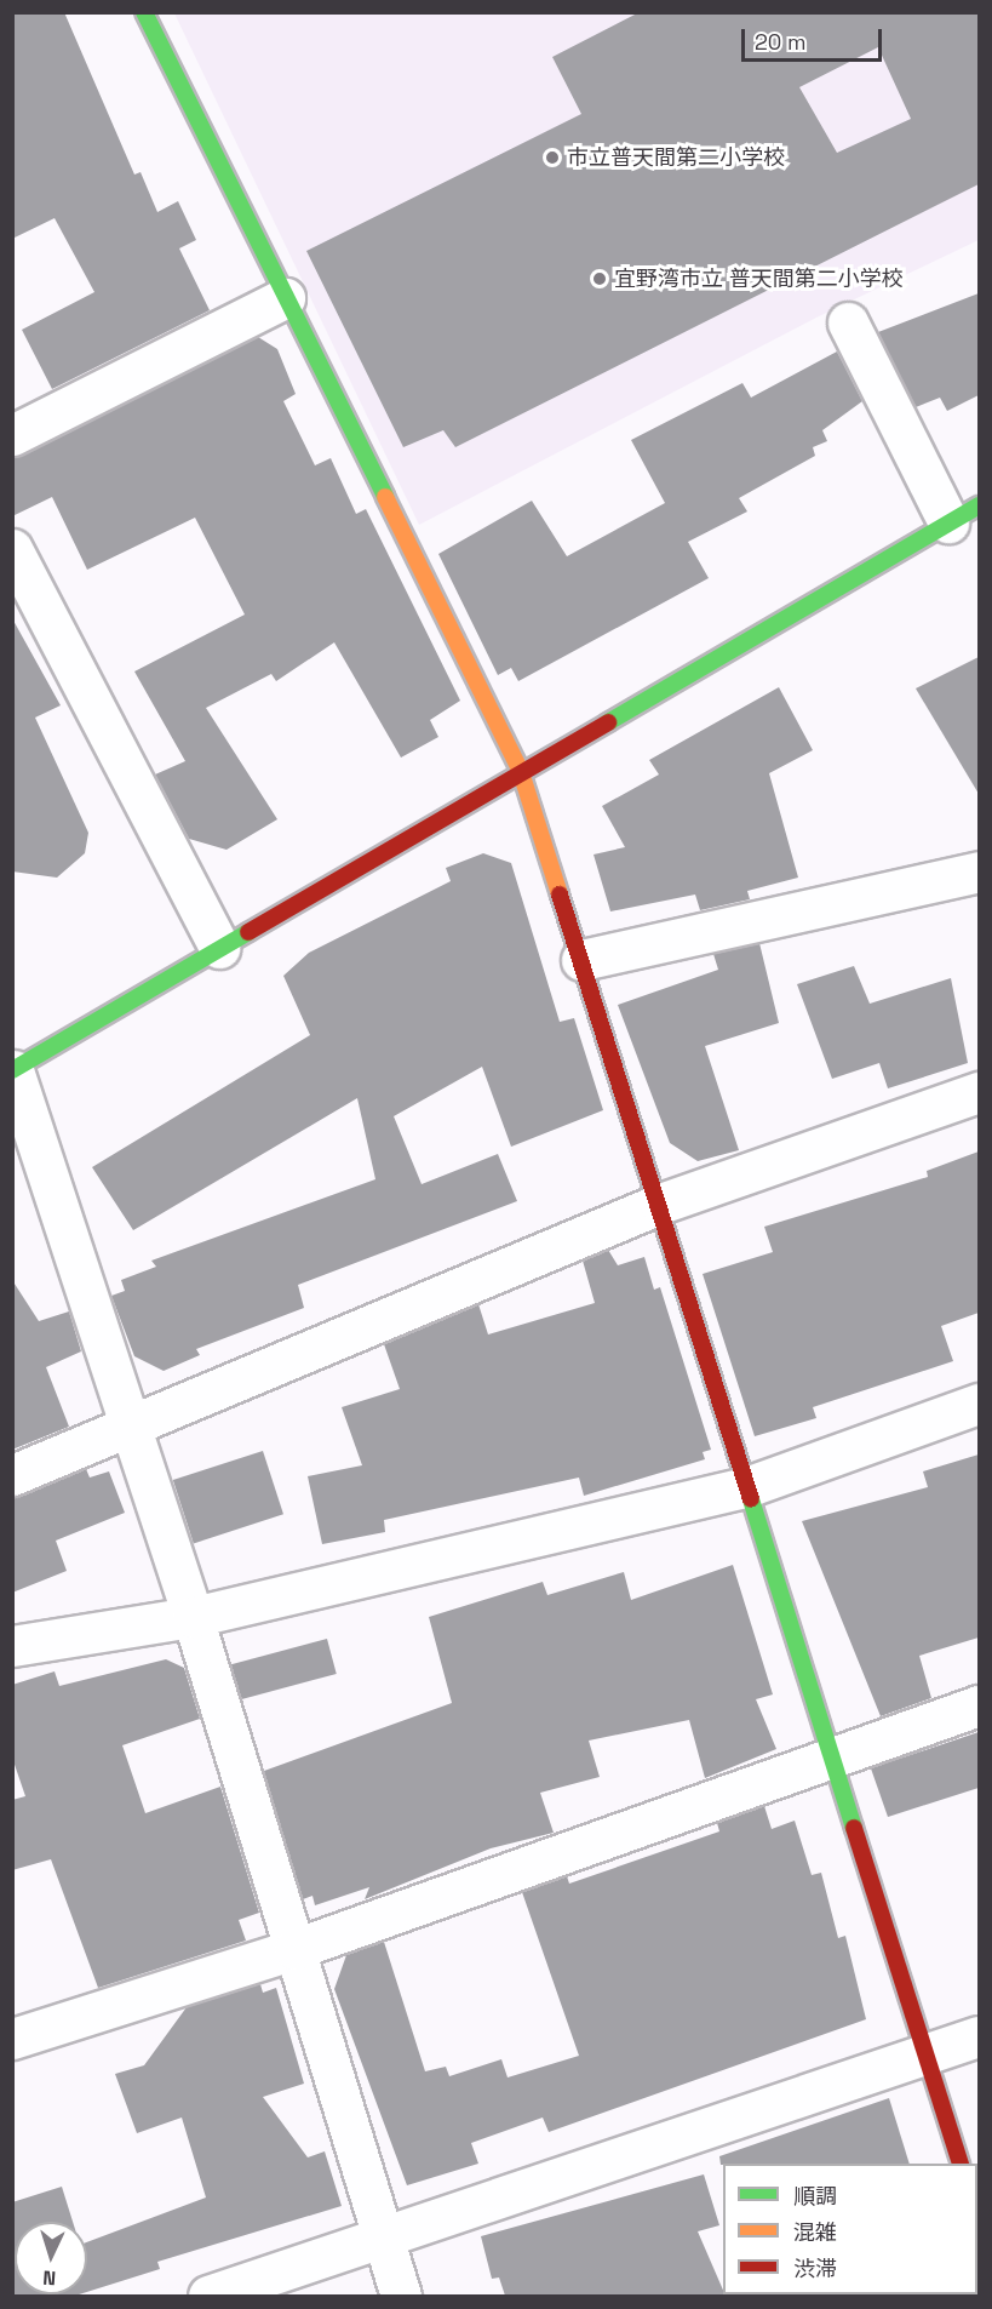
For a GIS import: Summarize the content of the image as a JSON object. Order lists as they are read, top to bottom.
{
  "places": ["市立普天間第二小学校", "宜野湾市立 普天間第二小学校"],
  "legend": ["順調", "混雑", "渋滞"],
  "scale_bar": "20 m",
  "north": "bottom"
}
